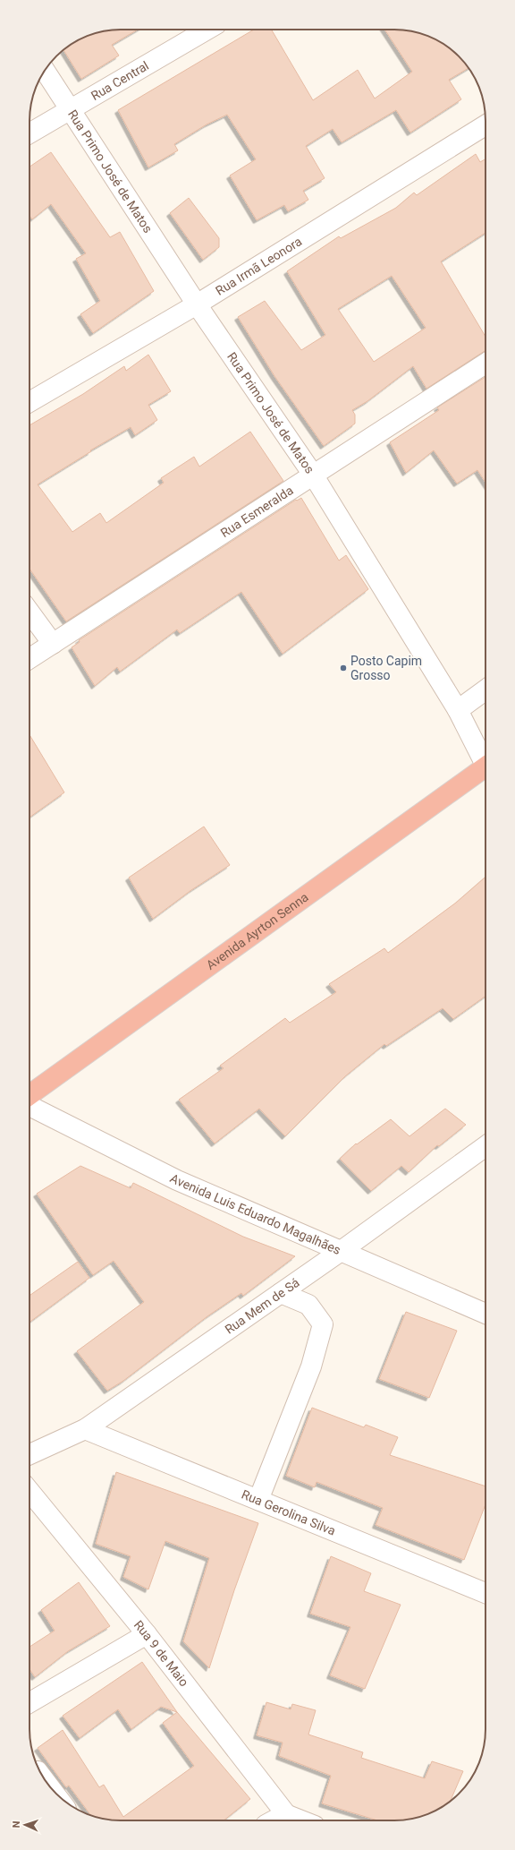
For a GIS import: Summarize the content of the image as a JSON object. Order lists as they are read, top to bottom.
{
  "streets": {
    "highway": ["Avenida Ayrton Senna"],
    "street": [
      "Rua Central",
      "Rua Primo José de Matos",
      "Rua Irmã Leonora",
      "Rua Esmeralda",
      "Avenida Luis Eduardo Magalhães",
      "Rua Mem de Sá",
      "Rua Gerolina Silva",
      "Rua 9 de Maio"
    ]
  },
  "crossings": [
    ["Rua Central", "Rua Primo José de Matos"],
    ["Rua Primo José de Matos", "Rua Irmã Leonora"],
    ["Rua Primo José de Matos", "Rua Esmeralda"],
    ["Avenida Luis Eduardo Magalhães", "Rua Mem de Sá"],
    ["Rua Mem de Sá", "Rua Gerolina Silva"]
  ],
  "places": ["Posto Capim Grosso"],
  "north": "left"
}
